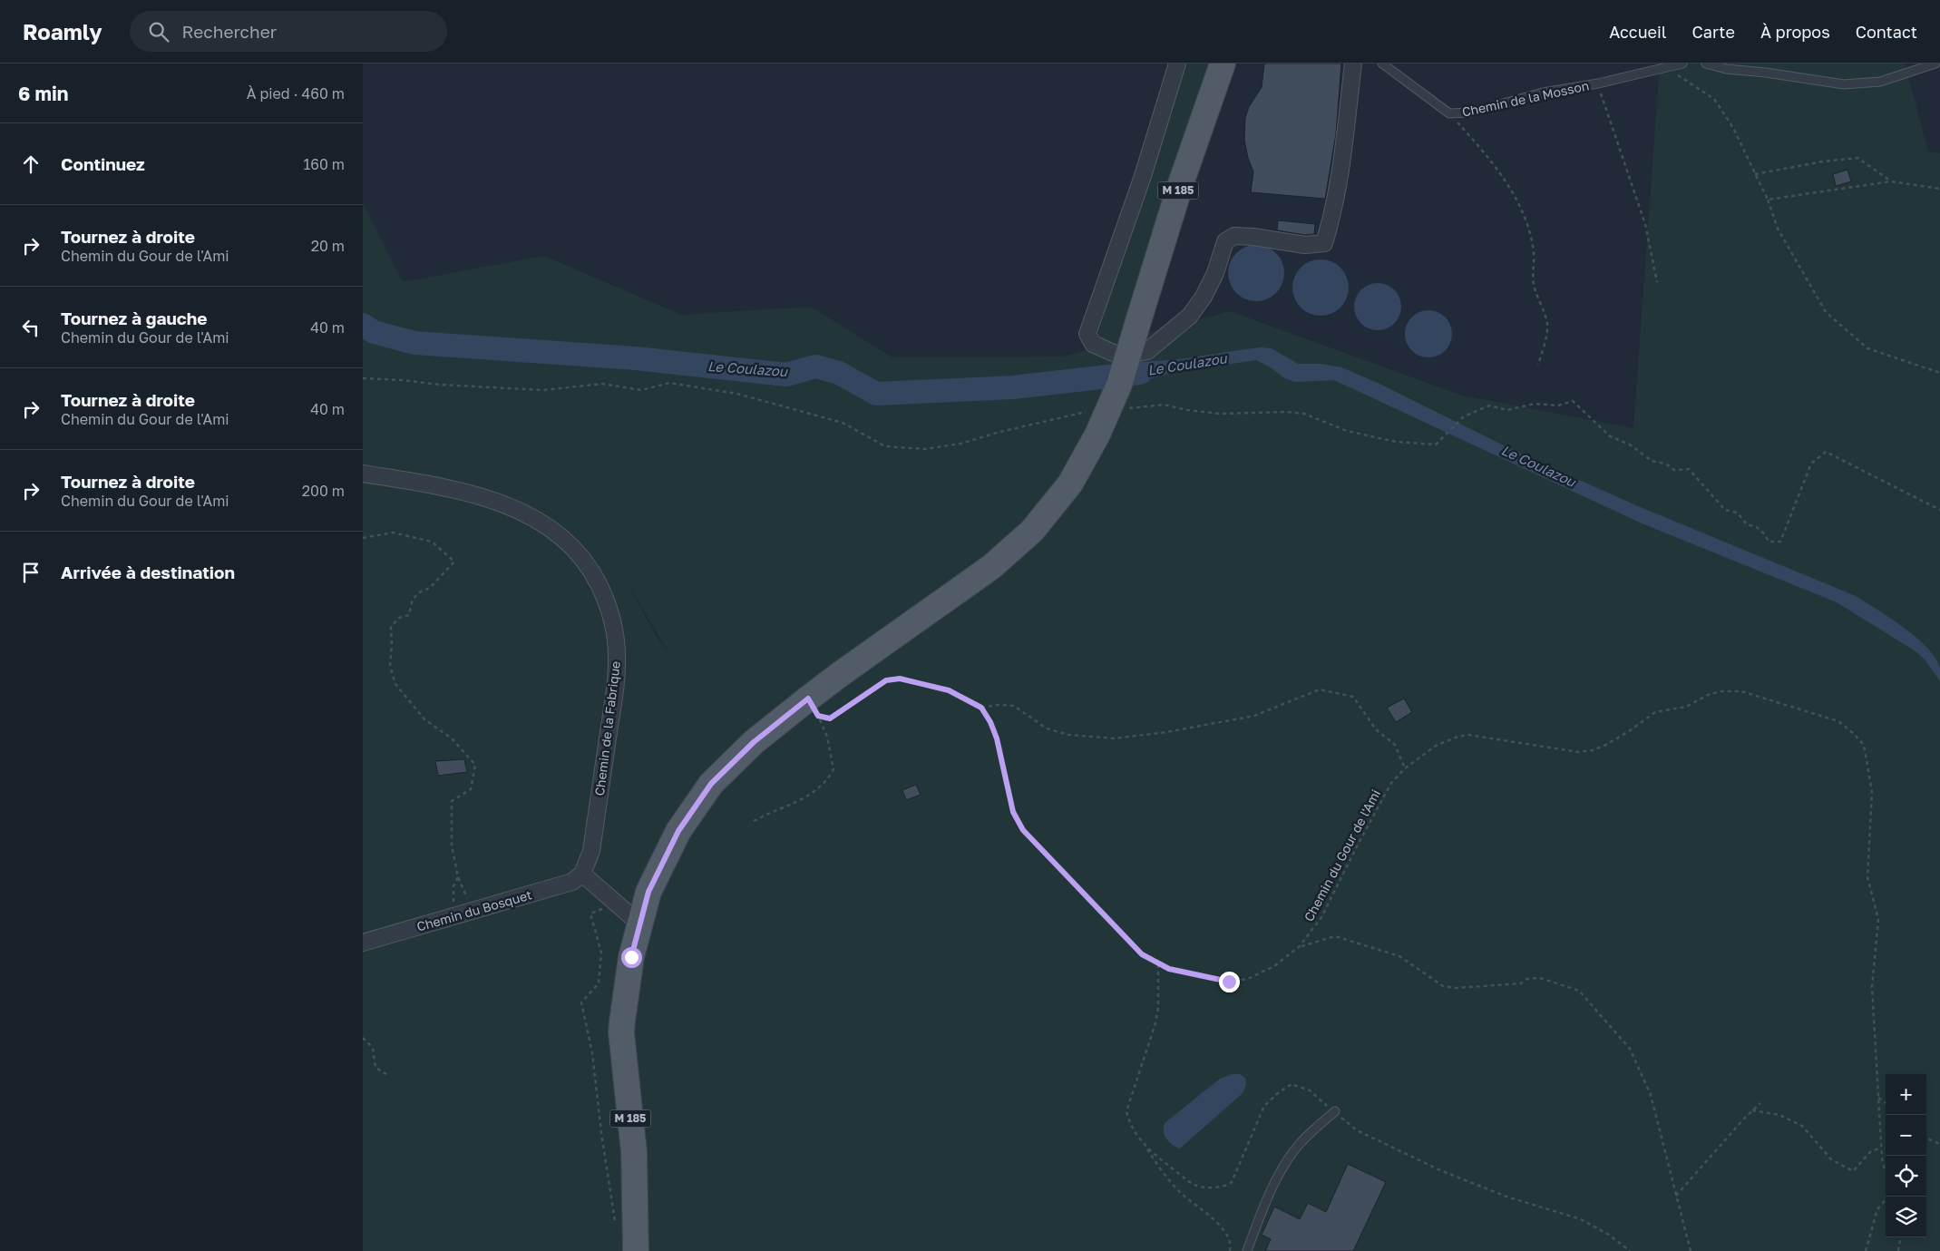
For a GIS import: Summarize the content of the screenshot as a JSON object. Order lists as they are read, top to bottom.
{
  "streets": {
    "main road": ["M 185"],
    "street": ["Chemin de la Fabrique", "Chemin du Bosquet"],
    "lane": ["Chemin de la Mosson"],
    "path": ["Chemin du Gour de l'Ami"]
  },
  "crossings": [
    ["Chemin de la Fabrique", "Chemin du Bosquet"]
  ],
  "water": ["Le Coulazou"],
  "page": {
    "header": "Roamly",
    "search": "Rechercher",
    "nav": [
      "Accueil",
      "Carte",
      "À propos",
      "Contact"
    ],
    "heading": ["6 min", "À pied · 460 m"],
    "list": [
      ["Continuez", "160 m"],
      ["Tournez à droite", "Chemin du Gour de l'Ami", "20 m"],
      ["Tournez à gauche", "Chemin du Gour de l'Ami", "40 m"],
      ["Tournez à droite", "Chemin du Gour de l'Ami", "40 m"],
      ["Tournez à droite", "Chemin du Gour de l'Ami", "200 m"],
      "Arrivée à destination"
    ],
    "map_buttons": ["+", "−"]
  }
}
